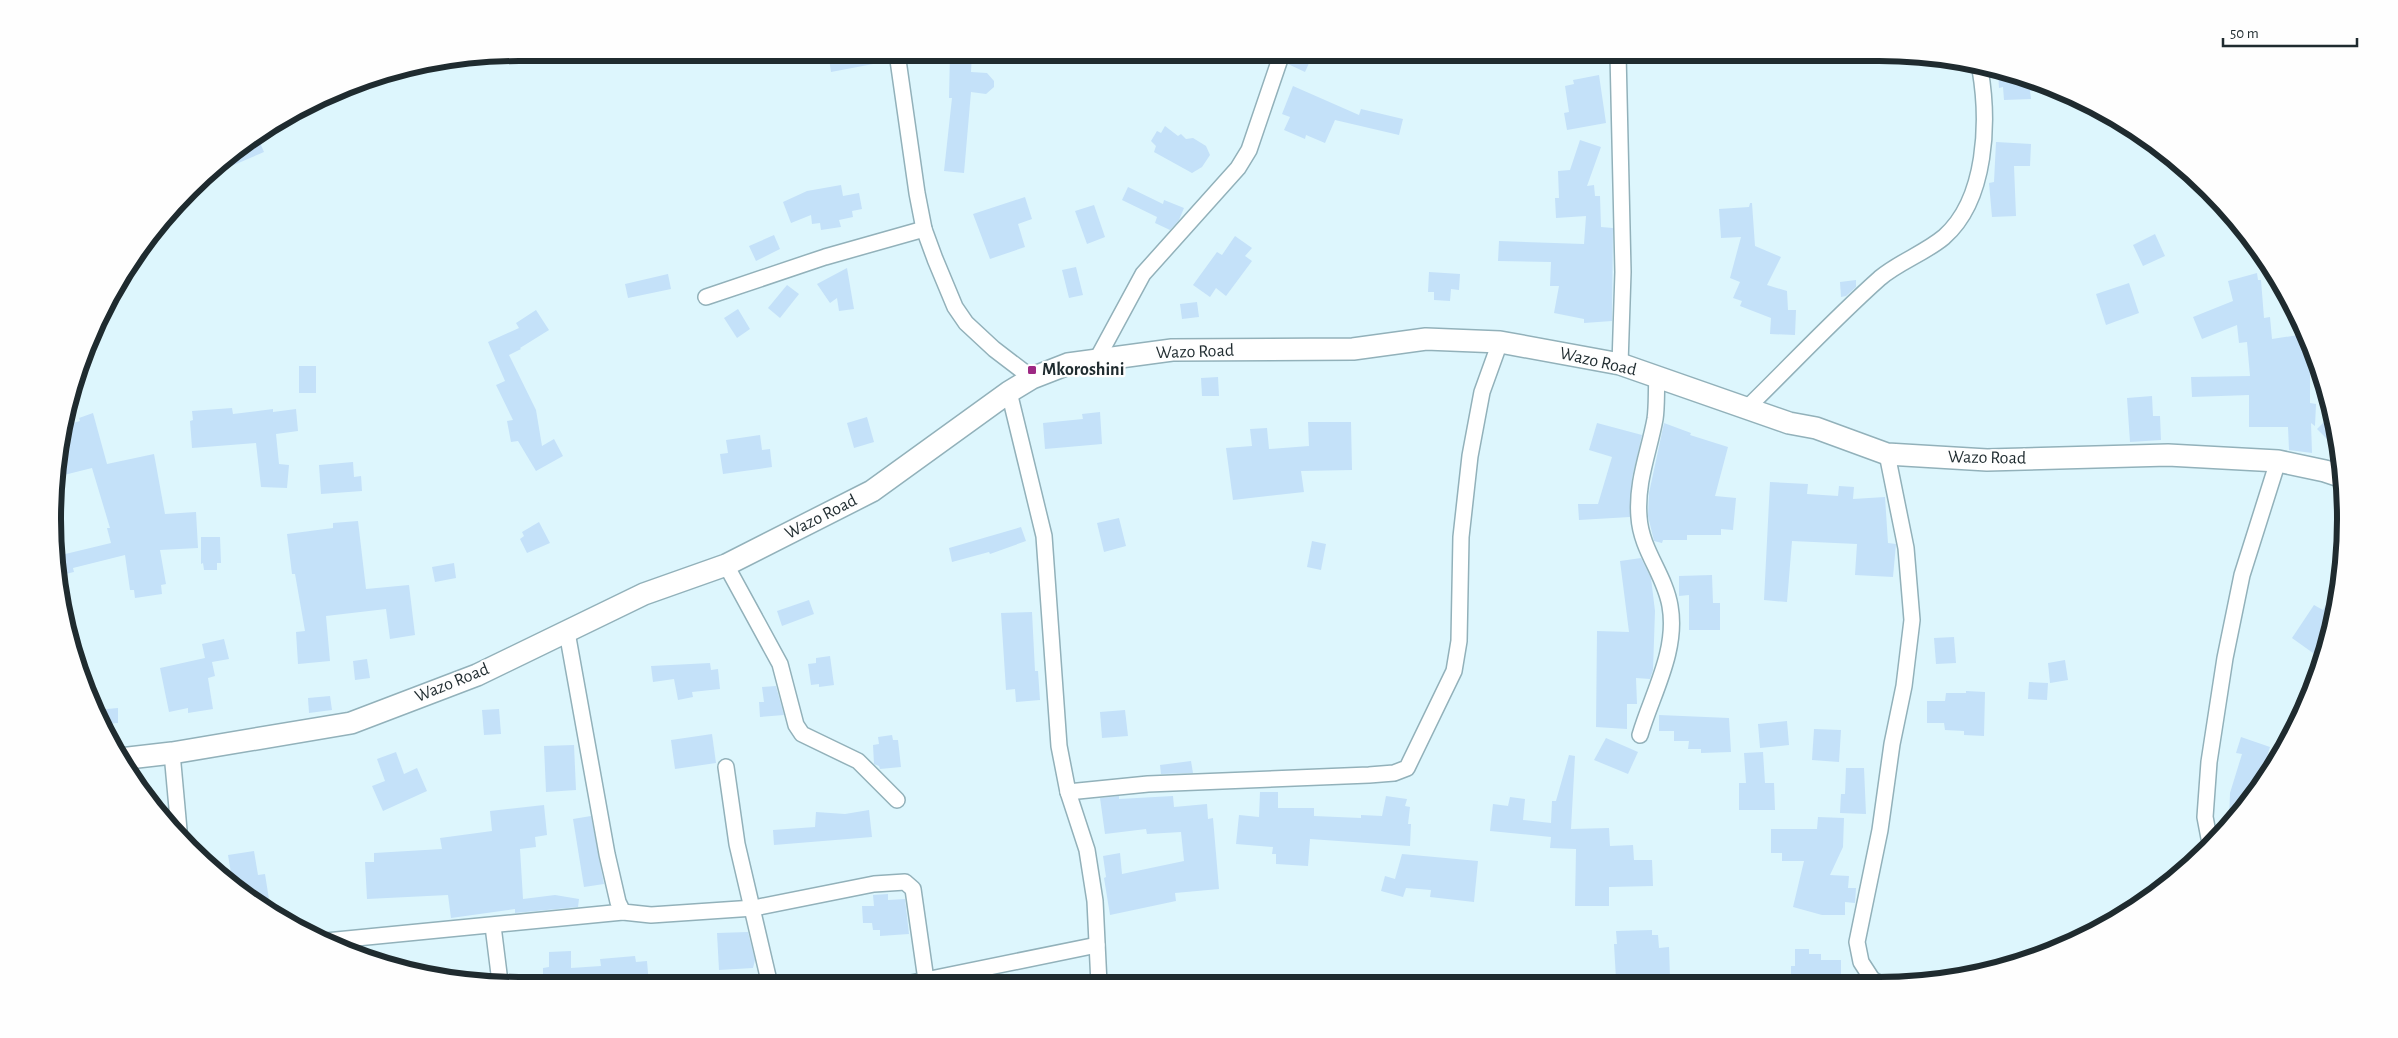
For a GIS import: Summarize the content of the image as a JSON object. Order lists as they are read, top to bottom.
{
  "streets": {
    "main road": ["Wazo Road"]
  },
  "places": {
    "transit": ["Mkoroshini"]
  },
  "scale_bar": "50 m"
}
